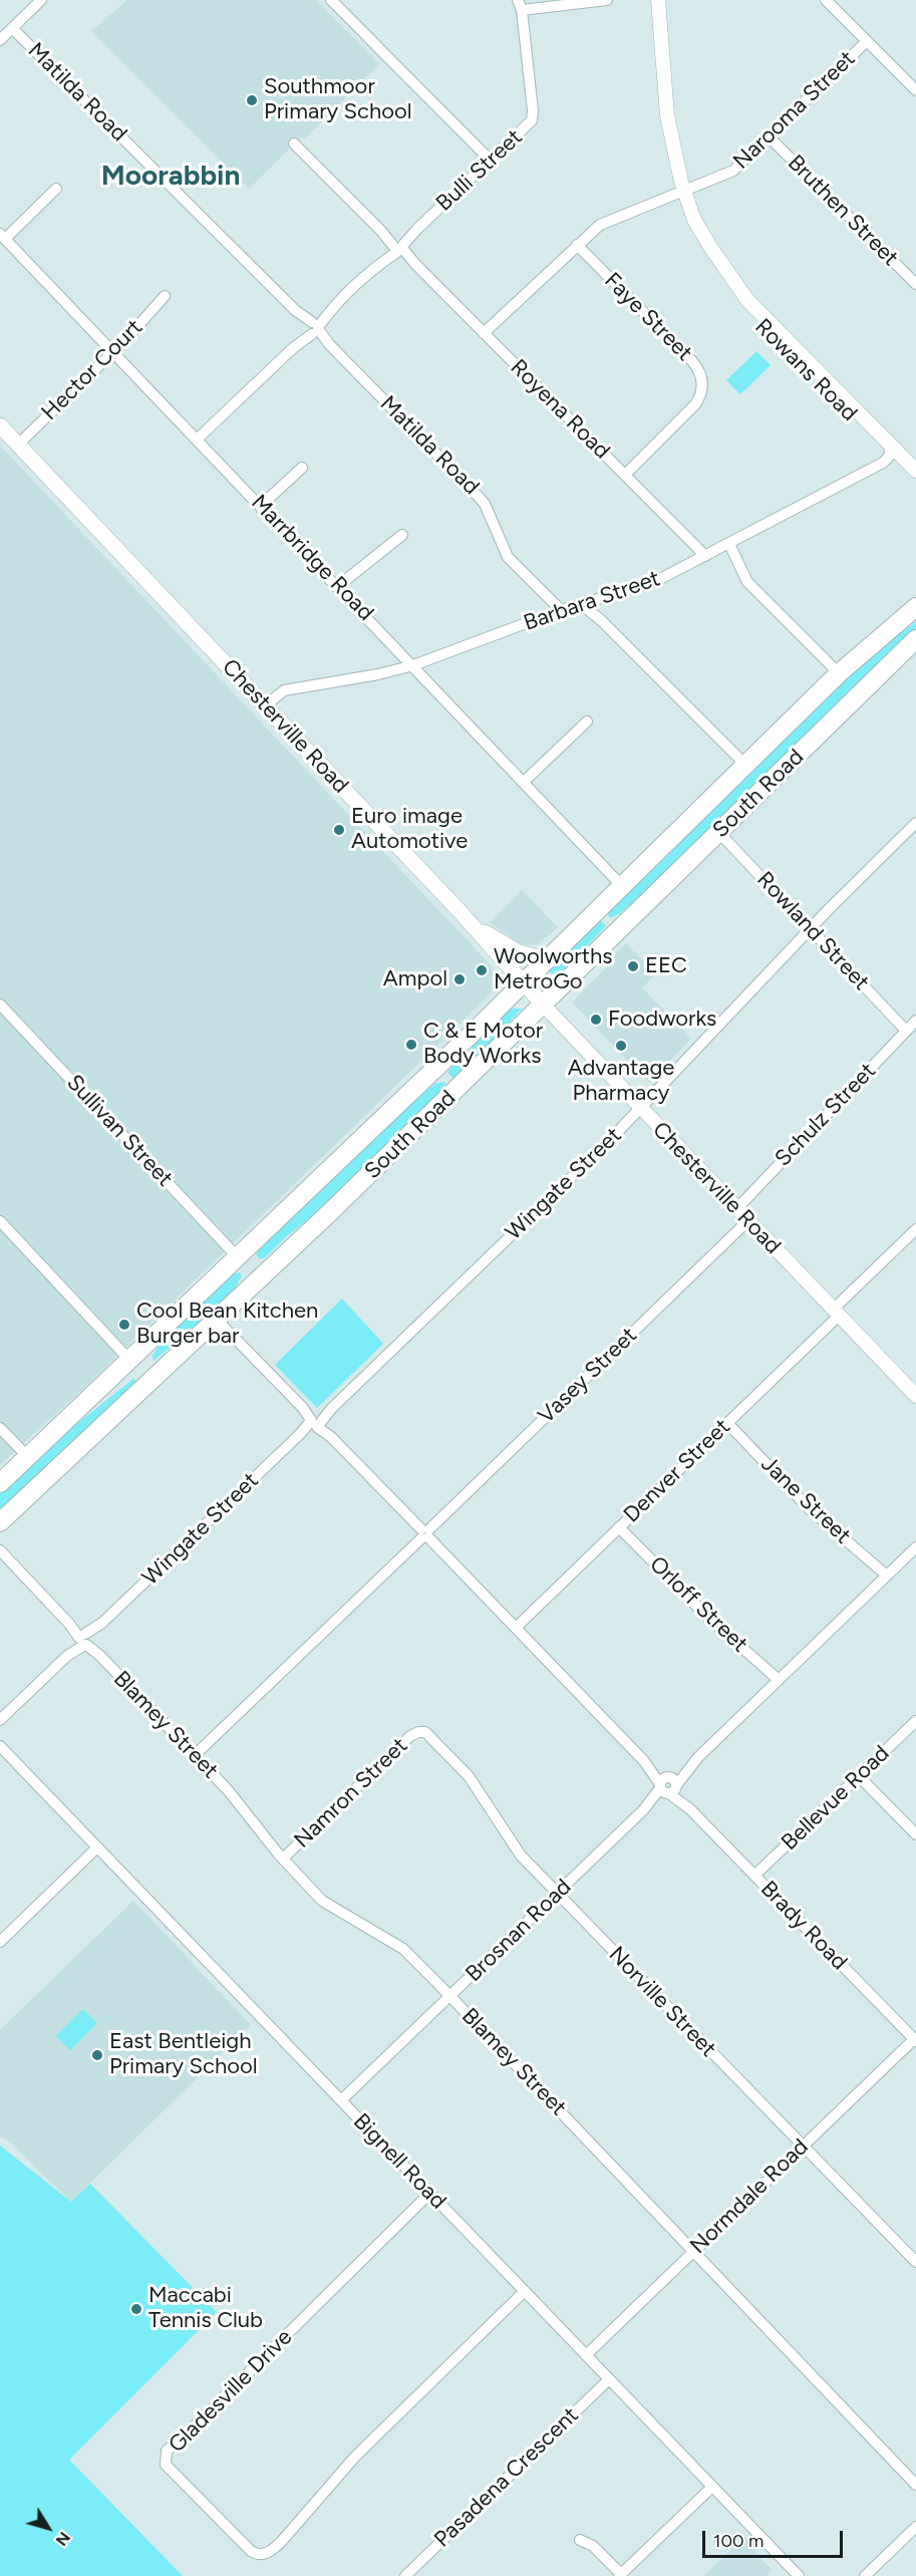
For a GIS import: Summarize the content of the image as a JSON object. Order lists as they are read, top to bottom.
{
  "streets": {
    "highway": ["South Road"],
    "main road": ["Chesterville Road"],
    "street": [
      "Matilda Road",
      "Narooma Street",
      "Bulli Street",
      "Bruthen Street",
      "Faye Street",
      "Hector Court",
      "Rowans Road",
      "Royena Road",
      "Marrbridge Road",
      "Barbara Street",
      "Rowland Street",
      "Schulz Street",
      "Sullivan Street",
      "Wingate Street",
      "Vasey Street",
      "Denver Street",
      "Jane Street",
      "Orloff Street",
      "Blamey Street",
      "Namron Street",
      "Bellevue Road",
      "Brady Road",
      "Brosnan Road",
      "Norville Street",
      "Bignell Road",
      "Normdale Road",
      "Gladesville Drive",
      "Pasadena Crescent"
    ]
  },
  "crossings": [
    ["Matilda Road", "Bulli Street"],
    ["Matilda Road", "Barbara Street"],
    ["Narooma Street", "Bruthen Street"],
    ["Narooma Street", "Faye Street"],
    ["Narooma Street", "Rowans Road"],
    ["Narooma Street", "Royena Road"],
    ["Bulli Street", "Royena Road"],
    ["Bulli Street", "Marrbridge Road"],
    ["Faye Street", "Royena Road"],
    ["Hector Court", "Marrbridge Road"],
    ["Hector Court", "Chesterville Road"],
    ["Rowans Road", "Barbara Street"],
    ["Royena Road", "Barbara Street"],
    ["Marrbridge Road", "Barbara Street"],
    ["Marrbridge Road", "South Road"],
    ["Barbara Street", "Chesterville Road"],
    ["Chesterville Road", "South Road"],
    ["Chesterville Road", "Schulz Street"],
    ["Chesterville Road", "Wingate Street"],
    ["Chesterville Road", "Vasey Street"],
    ["Chesterville Road", "Denver Street"],
    ["South Road", "Rowland Street"],
    ["South Road", "Sullivan Street"],
    ["South Road", "Brady Road"],
    ["Rowland Street", "Schulz Street"],
    ["Rowland Street", "Wingate Street"],
    ["Wingate Street", "Blamey Street"],
    ["Wingate Street", "Brady Road"],
    ["Vasey Street", "Blamey Street"],
    ["Vasey Street", "Brady Road"],
    ["Denver Street", "Jane Street"],
    ["Denver Street", "Orloff Street"],
    ["Denver Street", "Brady Road"],
    ["Jane Street", "Brosnan Road"],
    ["Orloff Street", "Brosnan Road"],
    ["Blamey Street", "Namron Street"],
    ["Blamey Street", "Brosnan Road"],
    ["Blamey Street", "Normdale Road"],
    ["Namron Street", "Norville Street"],
    ["Bellevue Road", "Brady Road"],
    ["Brady Road", "Brosnan Road"],
    ["Brady Road", "Normdale Road"],
    ["Brosnan Road", "Norville Street"],
    ["Brosnan Road", "Bignell Road"],
    ["Norville Street", "Normdale Road"],
    ["Bignell Road", "Normdale Road"],
    ["Bignell Road", "Gladesville Drive"],
    ["Bignell Road", "Pasadena Crescent"]
  ],
  "districts": ["Moorabbin"],
  "places": [
    "Southmoor Primary School",
    "Euro image Automotive",
    "EEC",
    "Woolworths MetroGo",
    "Ampol",
    "Foodworks",
    "C & E Motor Body Works",
    "Advantage Pharmacy",
    "Cool Bean Kitchen Burger bar",
    "East Bentleigh Primary School",
    "Maccabi Tennis Club"
  ],
  "scale_bar": "100 m",
  "north": "bottom right"
}
